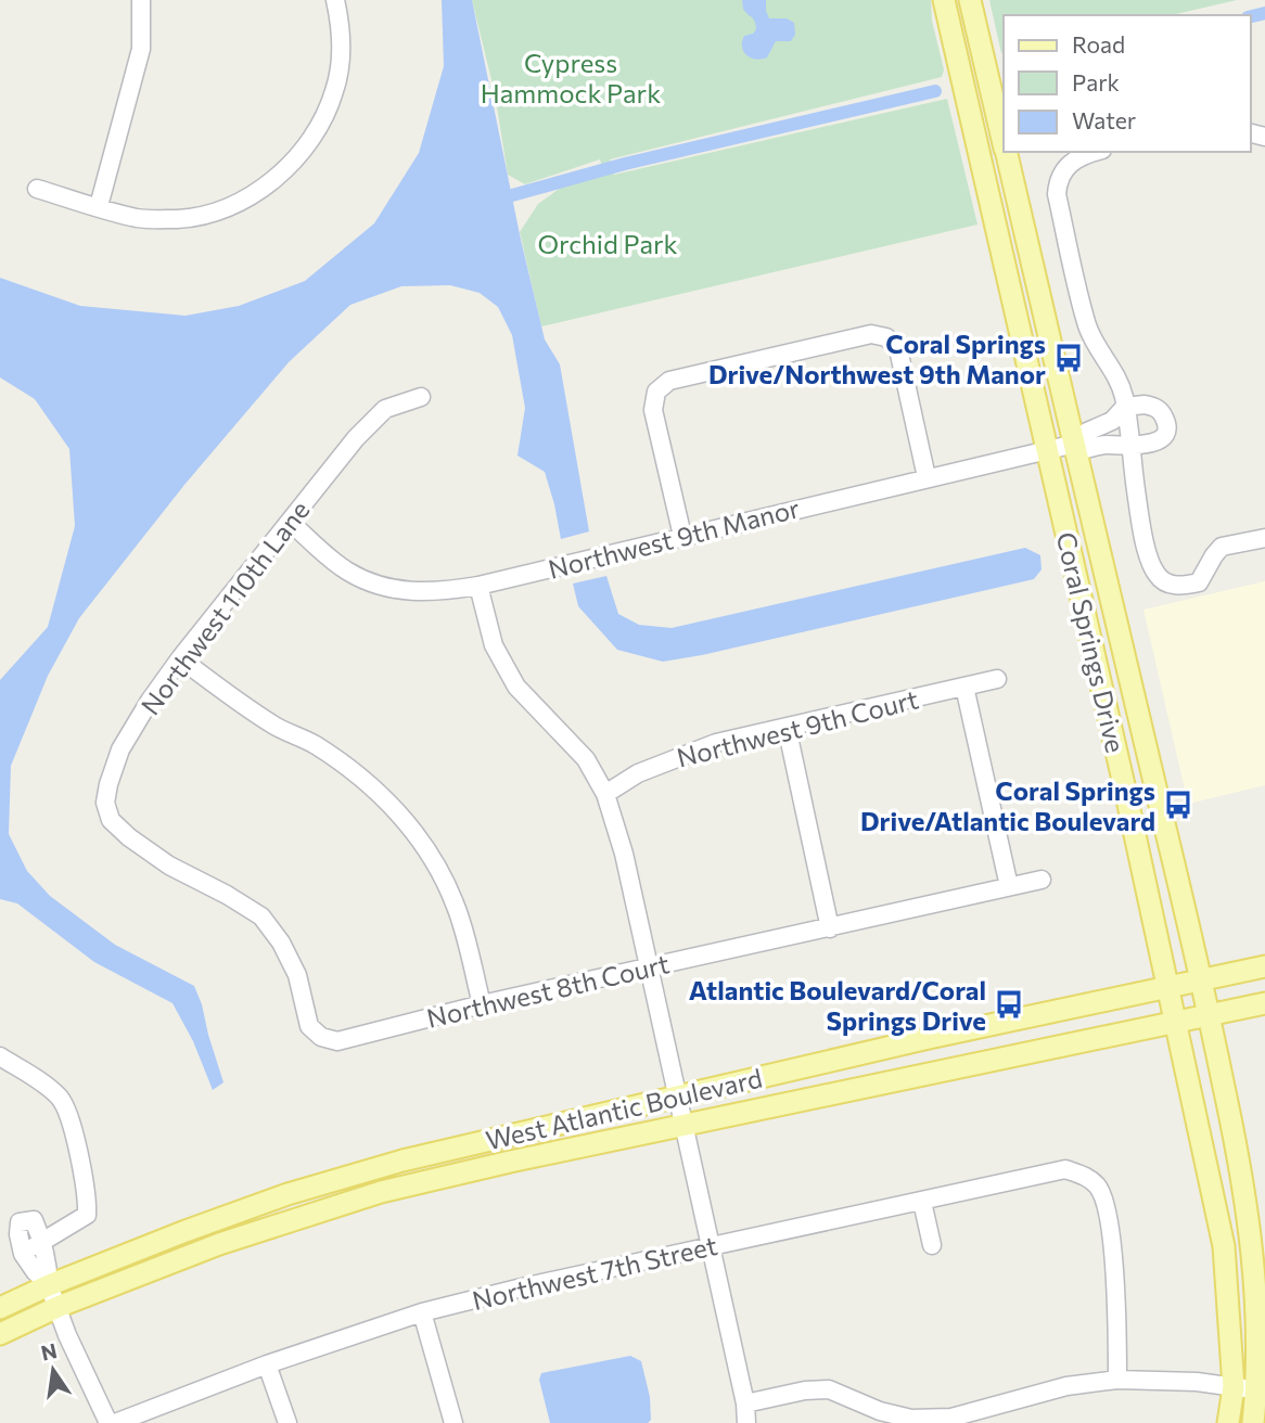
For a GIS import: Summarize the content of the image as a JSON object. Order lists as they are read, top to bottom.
{
  "streets": {
    "main road": ["Coral Springs Drive", "West Atlantic Boulevard"],
    "street": [
      "Northwest 9th Manor",
      "Northwest 110th Lane",
      "Northwest 9th Court",
      "Northwest 8th Court",
      "Northwest 7th Street"
    ]
  },
  "crossings": [
    ["Northwest 9th Manor", "Northwest 110th Lane"],
    ["Northwest 9th Manor", "Coral Springs Drive"],
    ["Northwest 110th Lane", "Northwest 8th Court"],
    ["Coral Springs Drive", "West Atlantic Boulevard"]
  ],
  "parks": ["Cypress Hammock Park", "Orchid Park"],
  "places": {
    "bus stop": ["Coral Springs Drive/Northwest 9th Manor", "Coral Springs Drive/Atlantic Boulevard", "Atlantic Boulevard/Coral Springs Drive"]
  },
  "legend": ["Road", "Park", "Water"],
  "north": "top"
}
